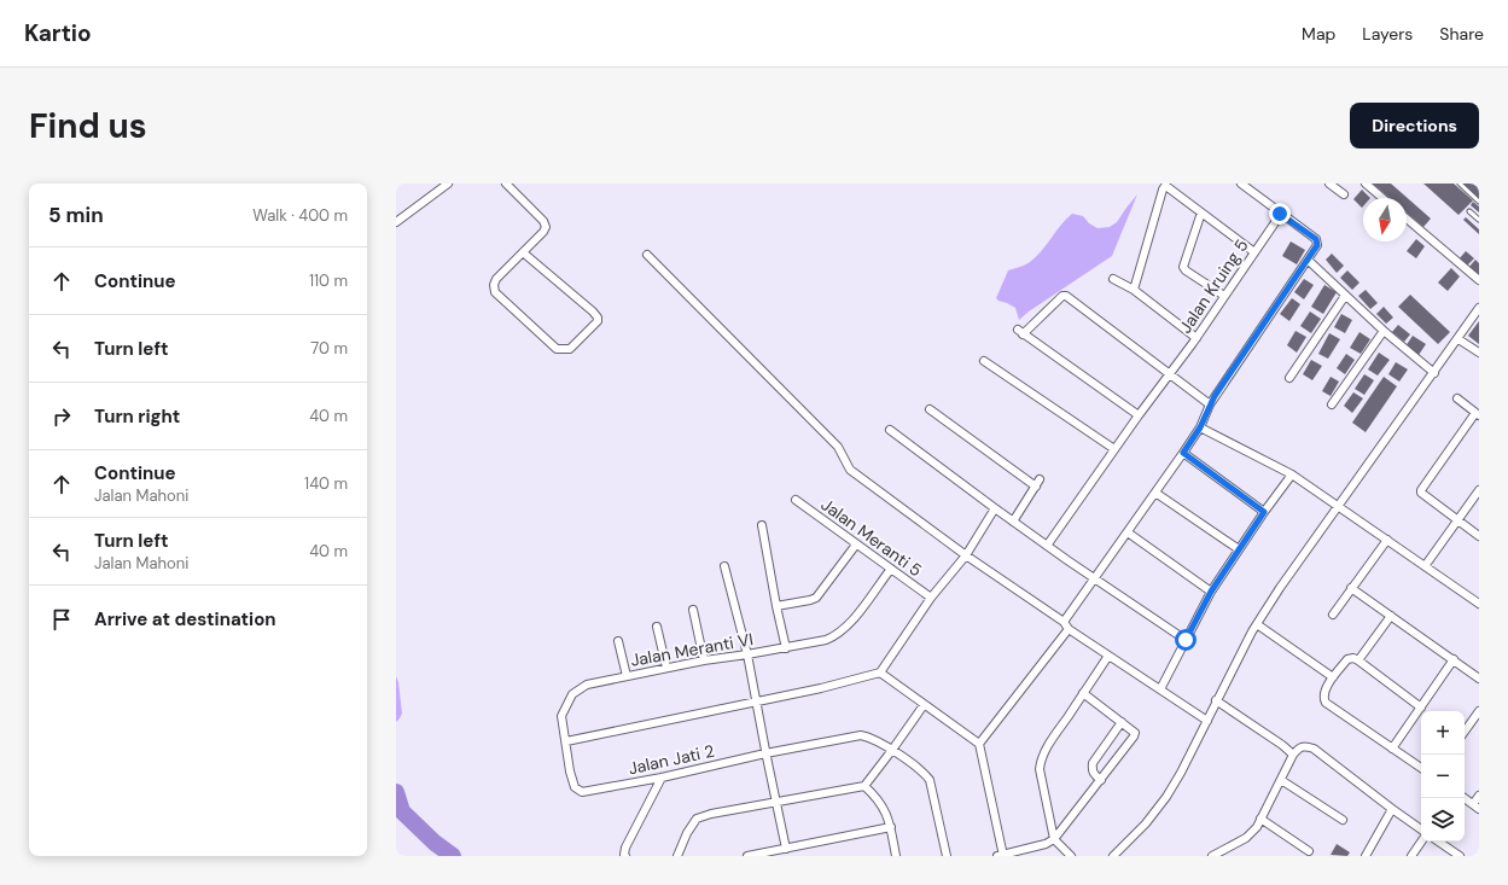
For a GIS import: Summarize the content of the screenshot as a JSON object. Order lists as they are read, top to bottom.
{
  "streets": {
    "street": [
      "Jalan Kruing 5",
      "Jalan Meranti 5",
      "Jalan Meranti VI",
      "Jalan Jati 2"
    ]
  },
  "crossings": [
    ["Jalan Meranti 5", "Jalan Meranti VI"],
    ["Jalan Meranti VI", "Jalan Jati 2"]
  ],
  "north": "bottom",
  "page": {
    "header": "Kartio",
    "nav": ["Map", "Layers", "Share"],
    "buttons": "Directions",
    "title": "Find us",
    "heading": ["5 min", "Walk · 400 m"],
    "list": [
      ["Continue", "110 m"],
      ["Turn left", "70 m"],
      ["Turn right", "40 m"],
      ["Continue", "Jalan Mahoni", "140 m"],
      ["Turn left", "Jalan Mahoni", "40 m"],
      "Arrive at destination"
    ],
    "map_buttons": ["+", "−"]
  }
}
